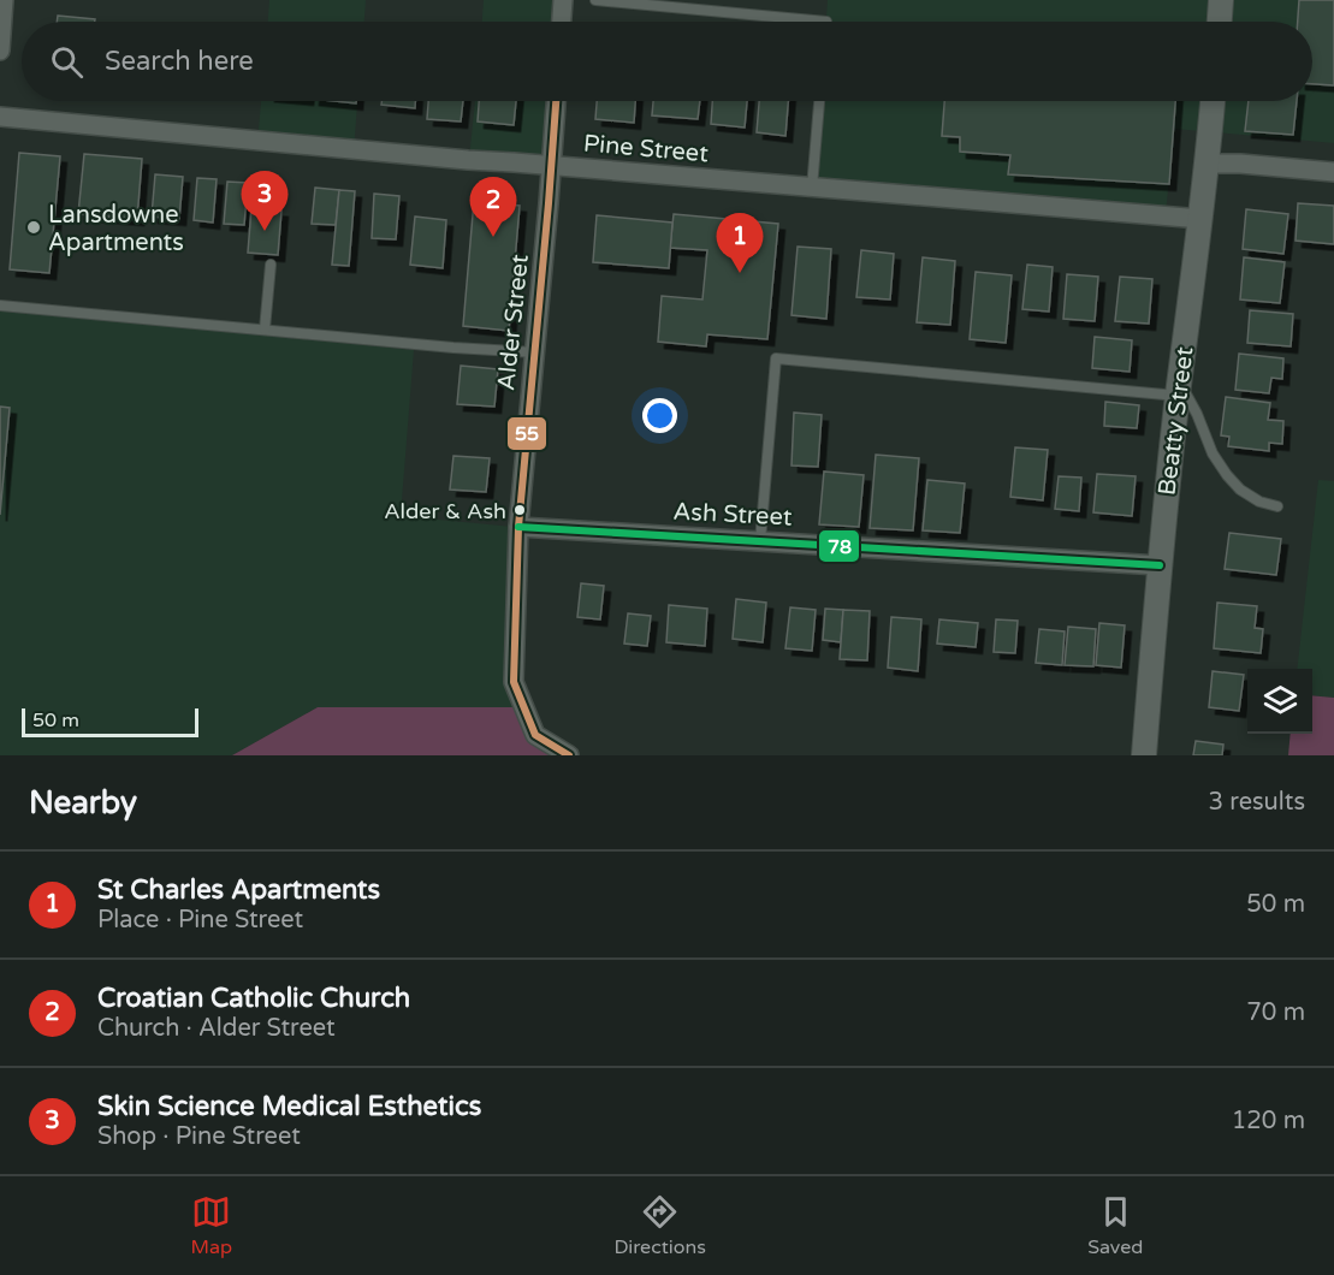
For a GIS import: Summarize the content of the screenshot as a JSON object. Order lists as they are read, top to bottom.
{
  "streets": {
    "street": [
      "Pine Street",
      "Alder Street",
      "Beatty Street",
      "Ash Street"
    ]
  },
  "crossings": [
    ["Pine Street", "Alder Street"],
    ["Pine Street", "Beatty Street"],
    ["Alder Street", "Ash Street"],
    ["Beatty Street", "Ash Street"]
  ],
  "places": ["Lansdowne Apartments", "Alder & Ash"],
  "lines": ["transit line 55", "transit line 78"],
  "scale_bar": "50 m",
  "page": {
    "search": "Search here",
    "pins": ["3", "2", "1"],
    "scale": "50 m",
    "heading": ["Nearby", "3 results"],
    "list": [
      {
        "mark": "1",
        "name": "St Charles Apartments",
        "note": "Place · Pine Street",
        "value": "50 m"
      },
      {
        "mark": "2",
        "name": "Croatian Catholic Church",
        "note": "Church · Alder Street",
        "value": "70 m"
      },
      {
        "mark": "3",
        "name": "Skin Science Medical Esthetics",
        "note": "Shop · Pine Street",
        "value": "120 m"
      }
    ],
    "nav": ["Map", "Directions", "Saved"]
  }
}
